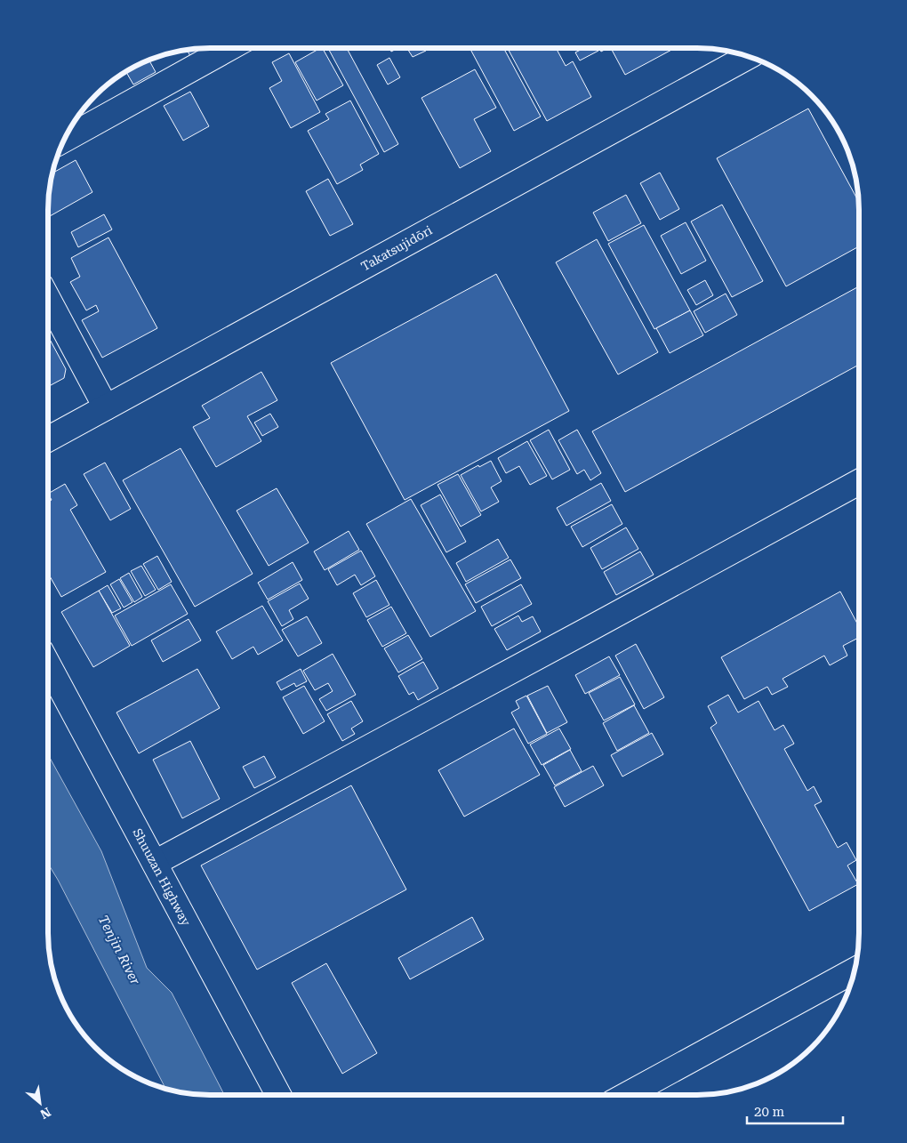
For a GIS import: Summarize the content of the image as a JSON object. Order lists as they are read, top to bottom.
{
  "streets": {
    "main road": ["Takatsujidōri", "Shuuzan Highway"]
  },
  "water": ["Tenjin River"],
  "scale_bar": "20 m",
  "north": "bottom right"
}
